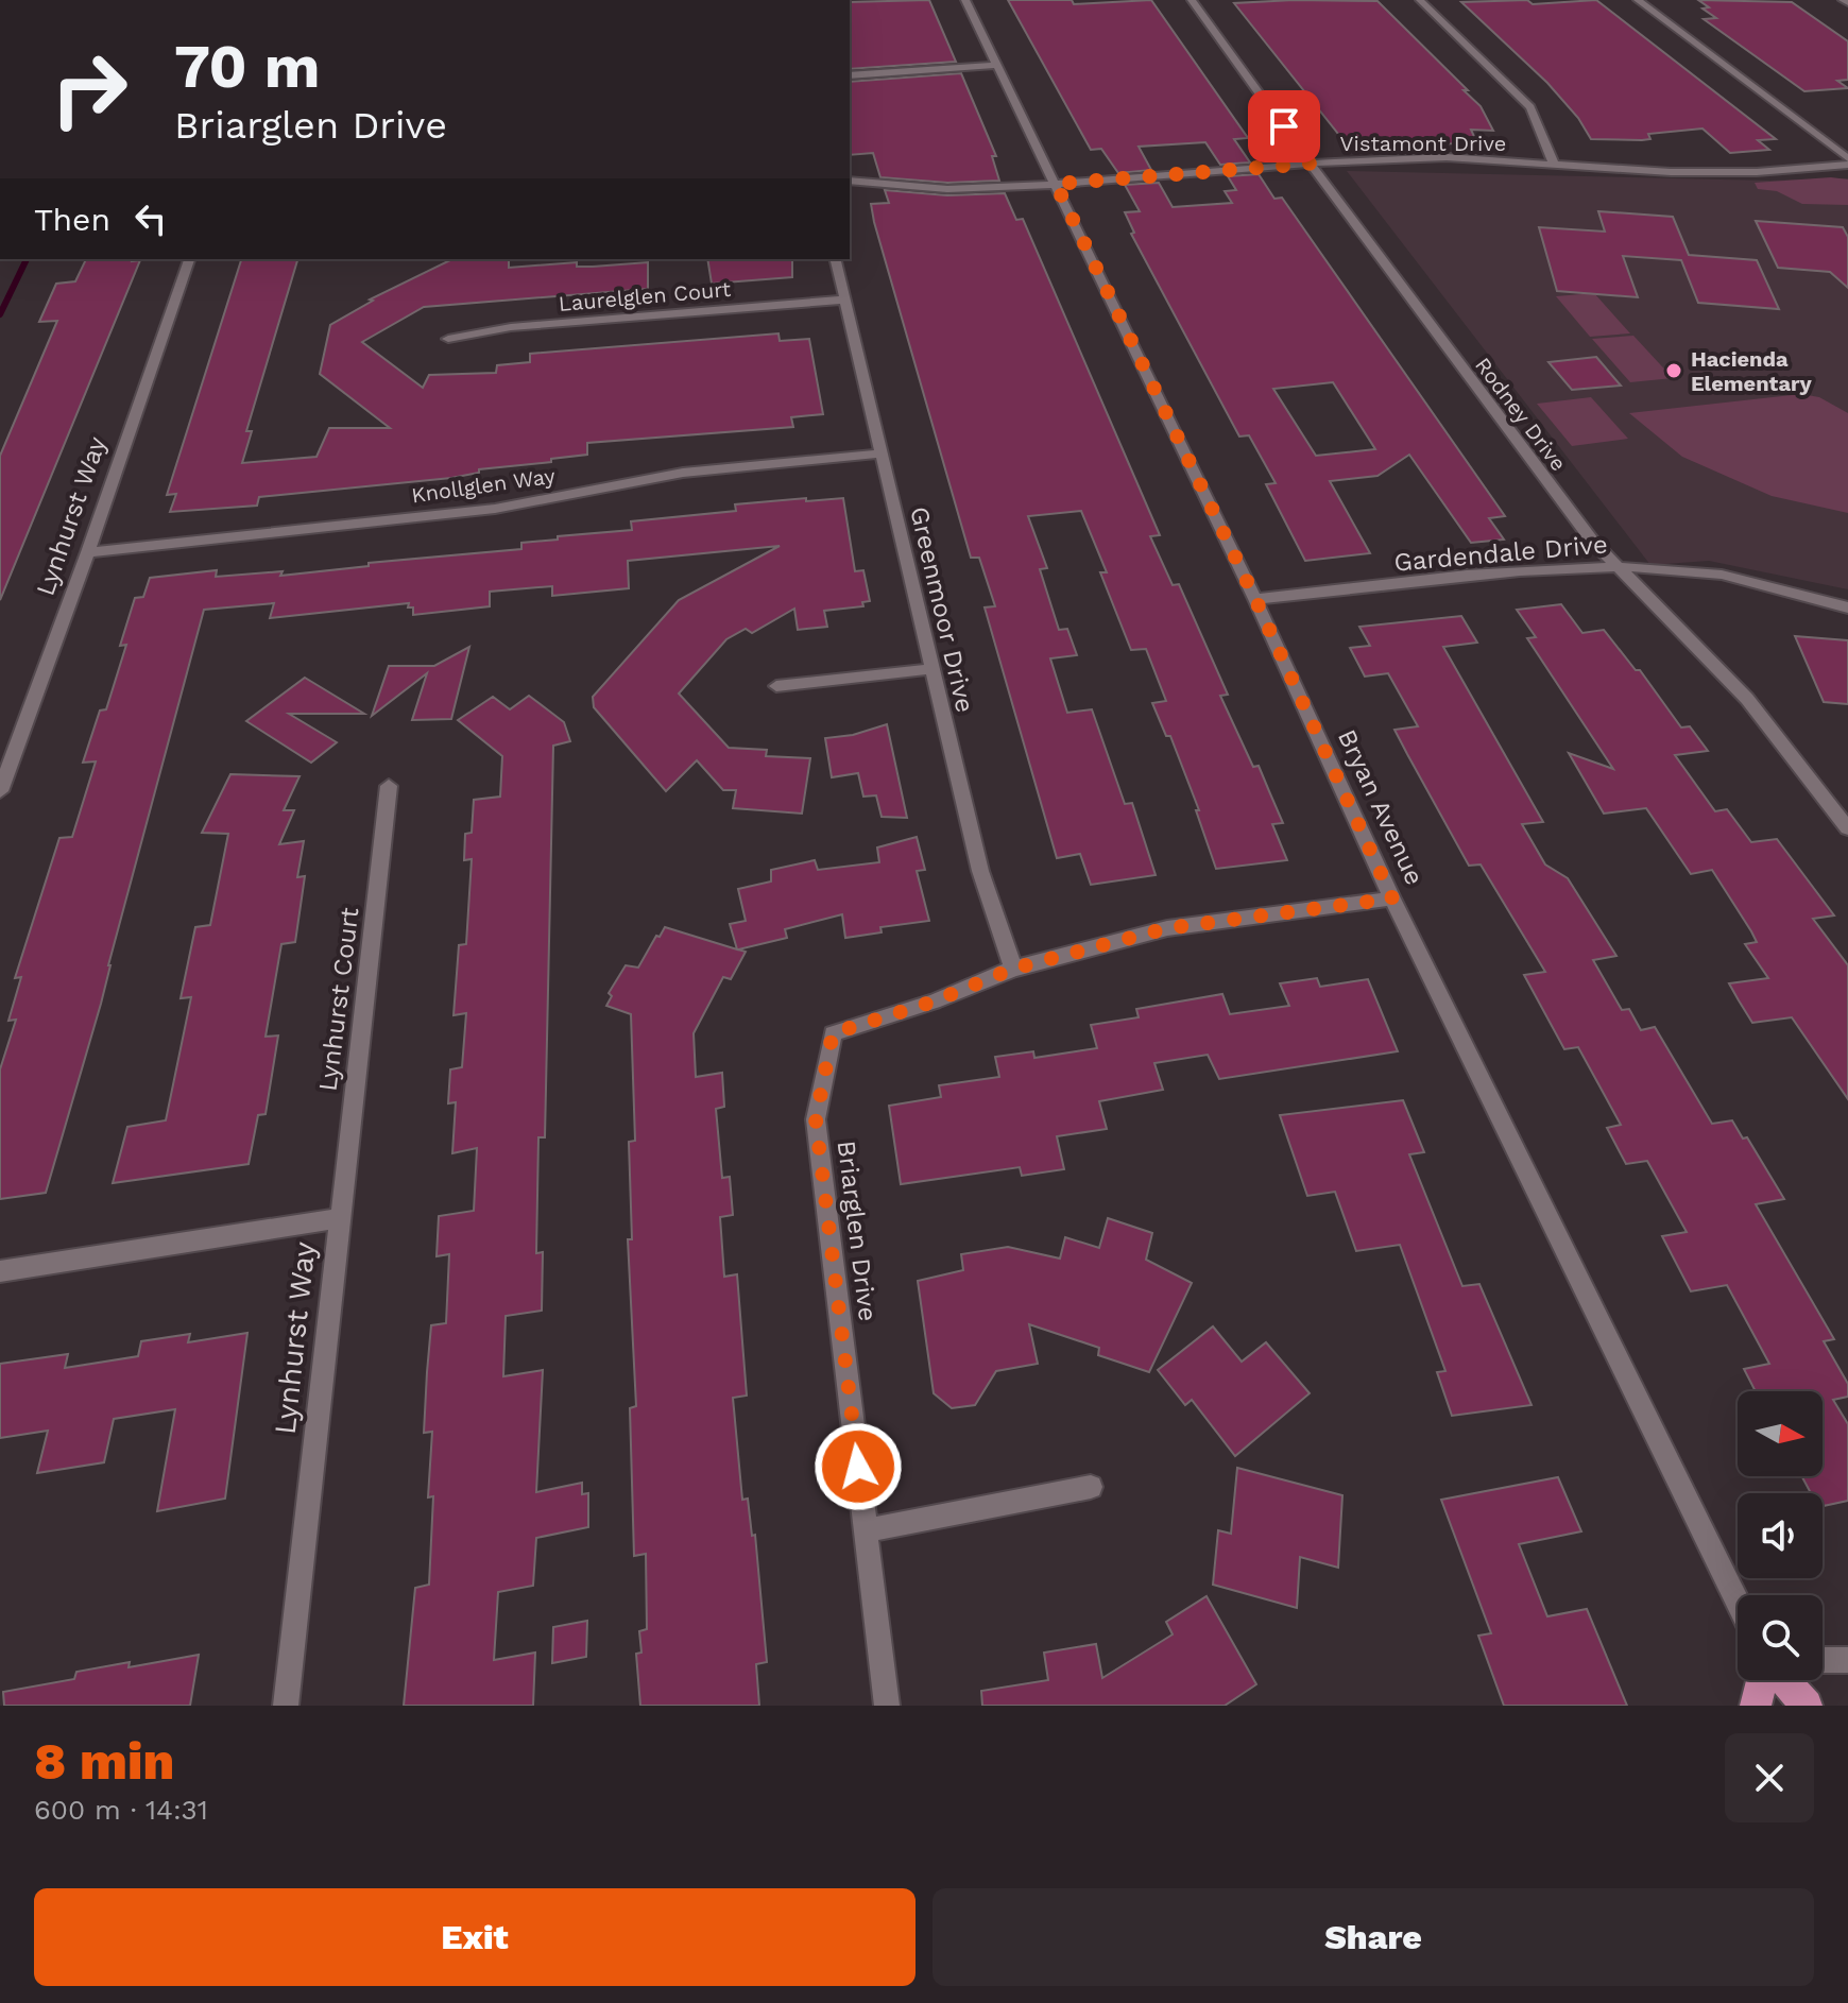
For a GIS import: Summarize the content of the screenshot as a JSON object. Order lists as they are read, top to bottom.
{
  "streets": {
    "street": [
      "Vistamont Drive",
      "Laurelglen Court",
      "Rodney Drive",
      "Knollglen Way",
      "Lynhurst Way",
      "Gardendale Drive",
      "Greenmoor Drive",
      "Bryan Avenue",
      "Lynhurst Court",
      "Briarglen Drive"
    ]
  },
  "crossings": [
    ["Vistamont Drive", "Rodney Drive"],
    ["Vistamont Drive", "Bryan Avenue"],
    ["Laurelglen Court", "Greenmoor Drive"],
    ["Rodney Drive", "Gardendale Drive"],
    ["Knollglen Way", "Lynhurst Way"],
    ["Knollglen Way", "Greenmoor Drive"],
    ["Lynhurst Way", "Lynhurst Court"],
    ["Gardendale Drive", "Bryan Avenue"],
    ["Greenmoor Drive", "Briarglen Drive"],
    ["Bryan Avenue", "Briarglen Drive"]
  ],
  "places": ["Hacienda Elementary"],
  "north": "right",
  "page": {
    "turn": ["70 m", "Briarglen Drive"],
    "then": "Then",
    "heading": ["8 min", "600 m · 14:31"],
    "buttons": ["Exit", "Share"]
  }
}
